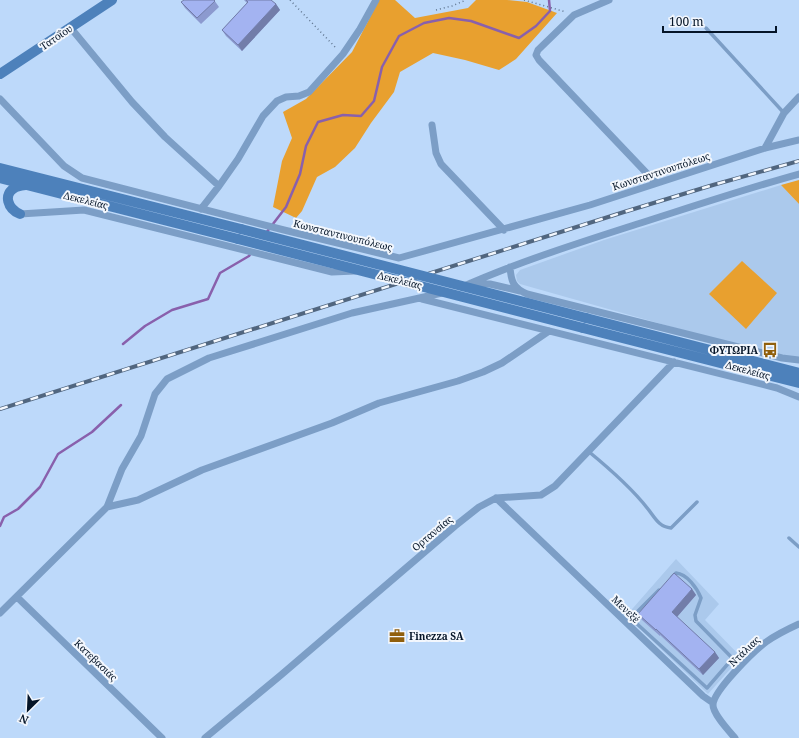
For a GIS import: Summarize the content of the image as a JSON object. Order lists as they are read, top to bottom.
{
  "streets": {
    "main road": ["Τατοΐου", "Δεκελείας"],
    "street": [
      "Κωνσταντινουπόλεως",
      "Ορτανσίας",
      "Μενεξέ",
      "Ντάλιας",
      "Κατεβασιάς"
    ]
  },
  "crossings": [
    ["Ορτανσίας", "Μενεξέ"],
    ["Μενεξέ", "Ντάλιας"]
  ],
  "places": {
    "bus stop": ["ΦΥΤΩΡΙΑ"],
    "office": ["Finezza SA"]
  },
  "scale_bar": "100 m",
  "north": "bottom left"
}
